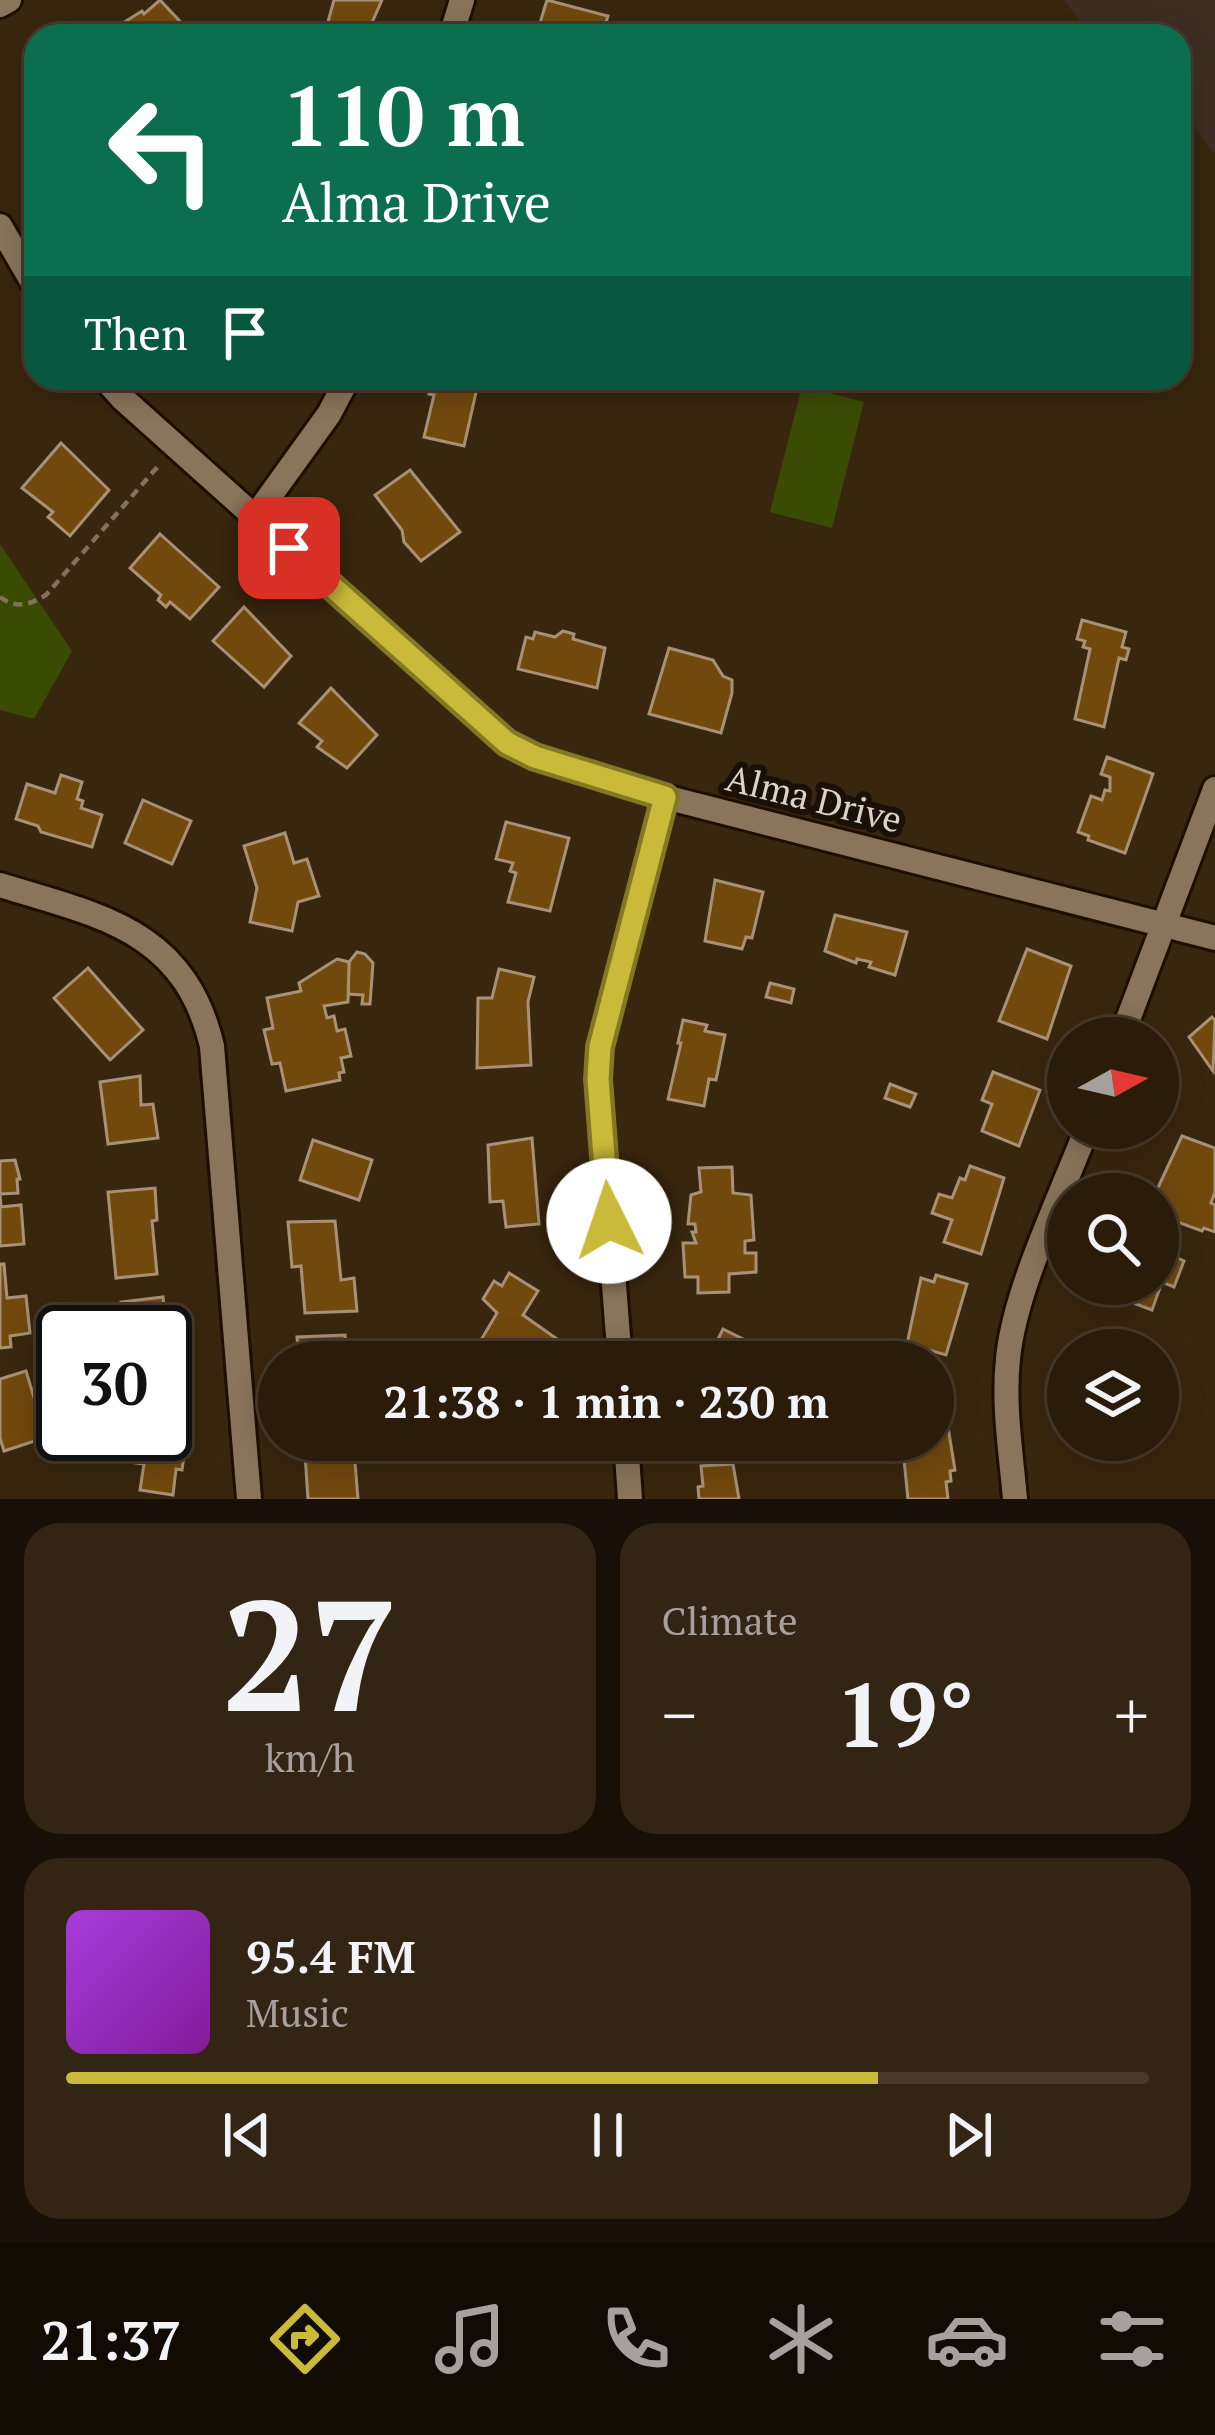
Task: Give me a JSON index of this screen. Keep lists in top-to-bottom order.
{
  "streets": {
    "street": ["Alma Drive"]
  },
  "north": "right",
  "page": {
    "turn": ["110 m", "Alma Drive"],
    "then": "Then",
    "limit": "30",
    "trip": "21:38 · 1 min · 230 m",
    "tile": [
      ["27", "km/h"],
      "Climate"
    ],
    "heat": ["−", "19°", "+"],
    "song": ["95.4 FM", "Music"],
    "tabs": "21:37"
  }
}
